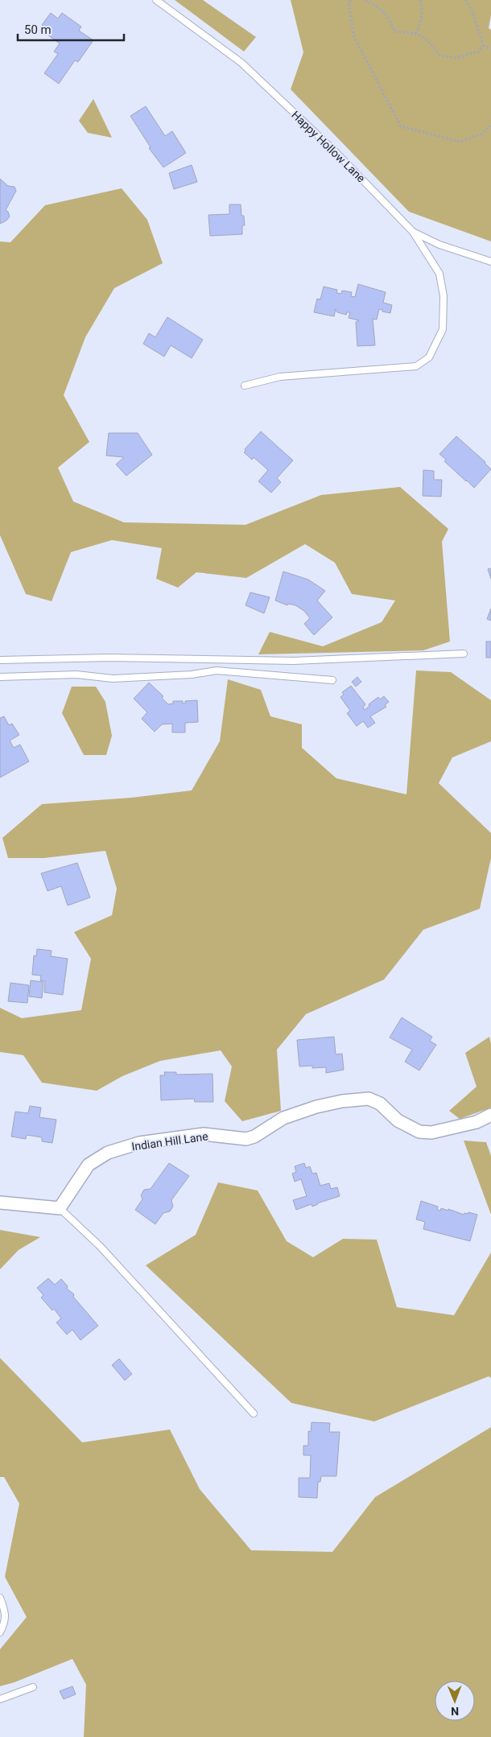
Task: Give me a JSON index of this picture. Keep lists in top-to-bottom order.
{
  "streets": {
    "street": ["Indian Hill Lane"],
    "lane": ["Happy Hollow Lane"]
  },
  "scale_bar": "50 m",
  "north": "bottom"
}
